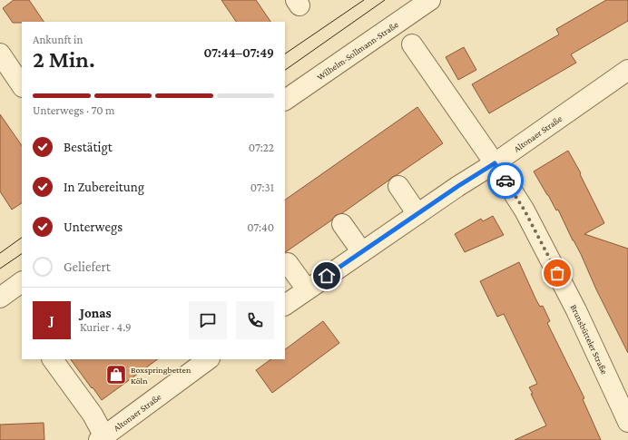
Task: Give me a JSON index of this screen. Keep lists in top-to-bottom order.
{
  "streets": {
    "street": ["Wilhelm-Sollmann-Straße", "Altonaer Straße", "Brunsbütteler Straße"]
  },
  "crossings": [
    ["Altonaer Straße", "Brunsbütteler Straße"]
  ],
  "places": {
    "shop": ["Boxspringbetten Köln"]
  },
  "page": {
    "heading": ["2 Min.", "Ankunft in", "07:44–07:49"],
    "panel": ["Jonas", "Kurier · 4.9"],
    "bar": "Unterwegs · 70 m",
    "list": [
      ["Bestätigt", "07:22"],
      ["In Zubereitung", "07:31"],
      ["Unterwegs", "07:40"],
      "Geliefert"
    ],
    "round": "J"
  }
}
